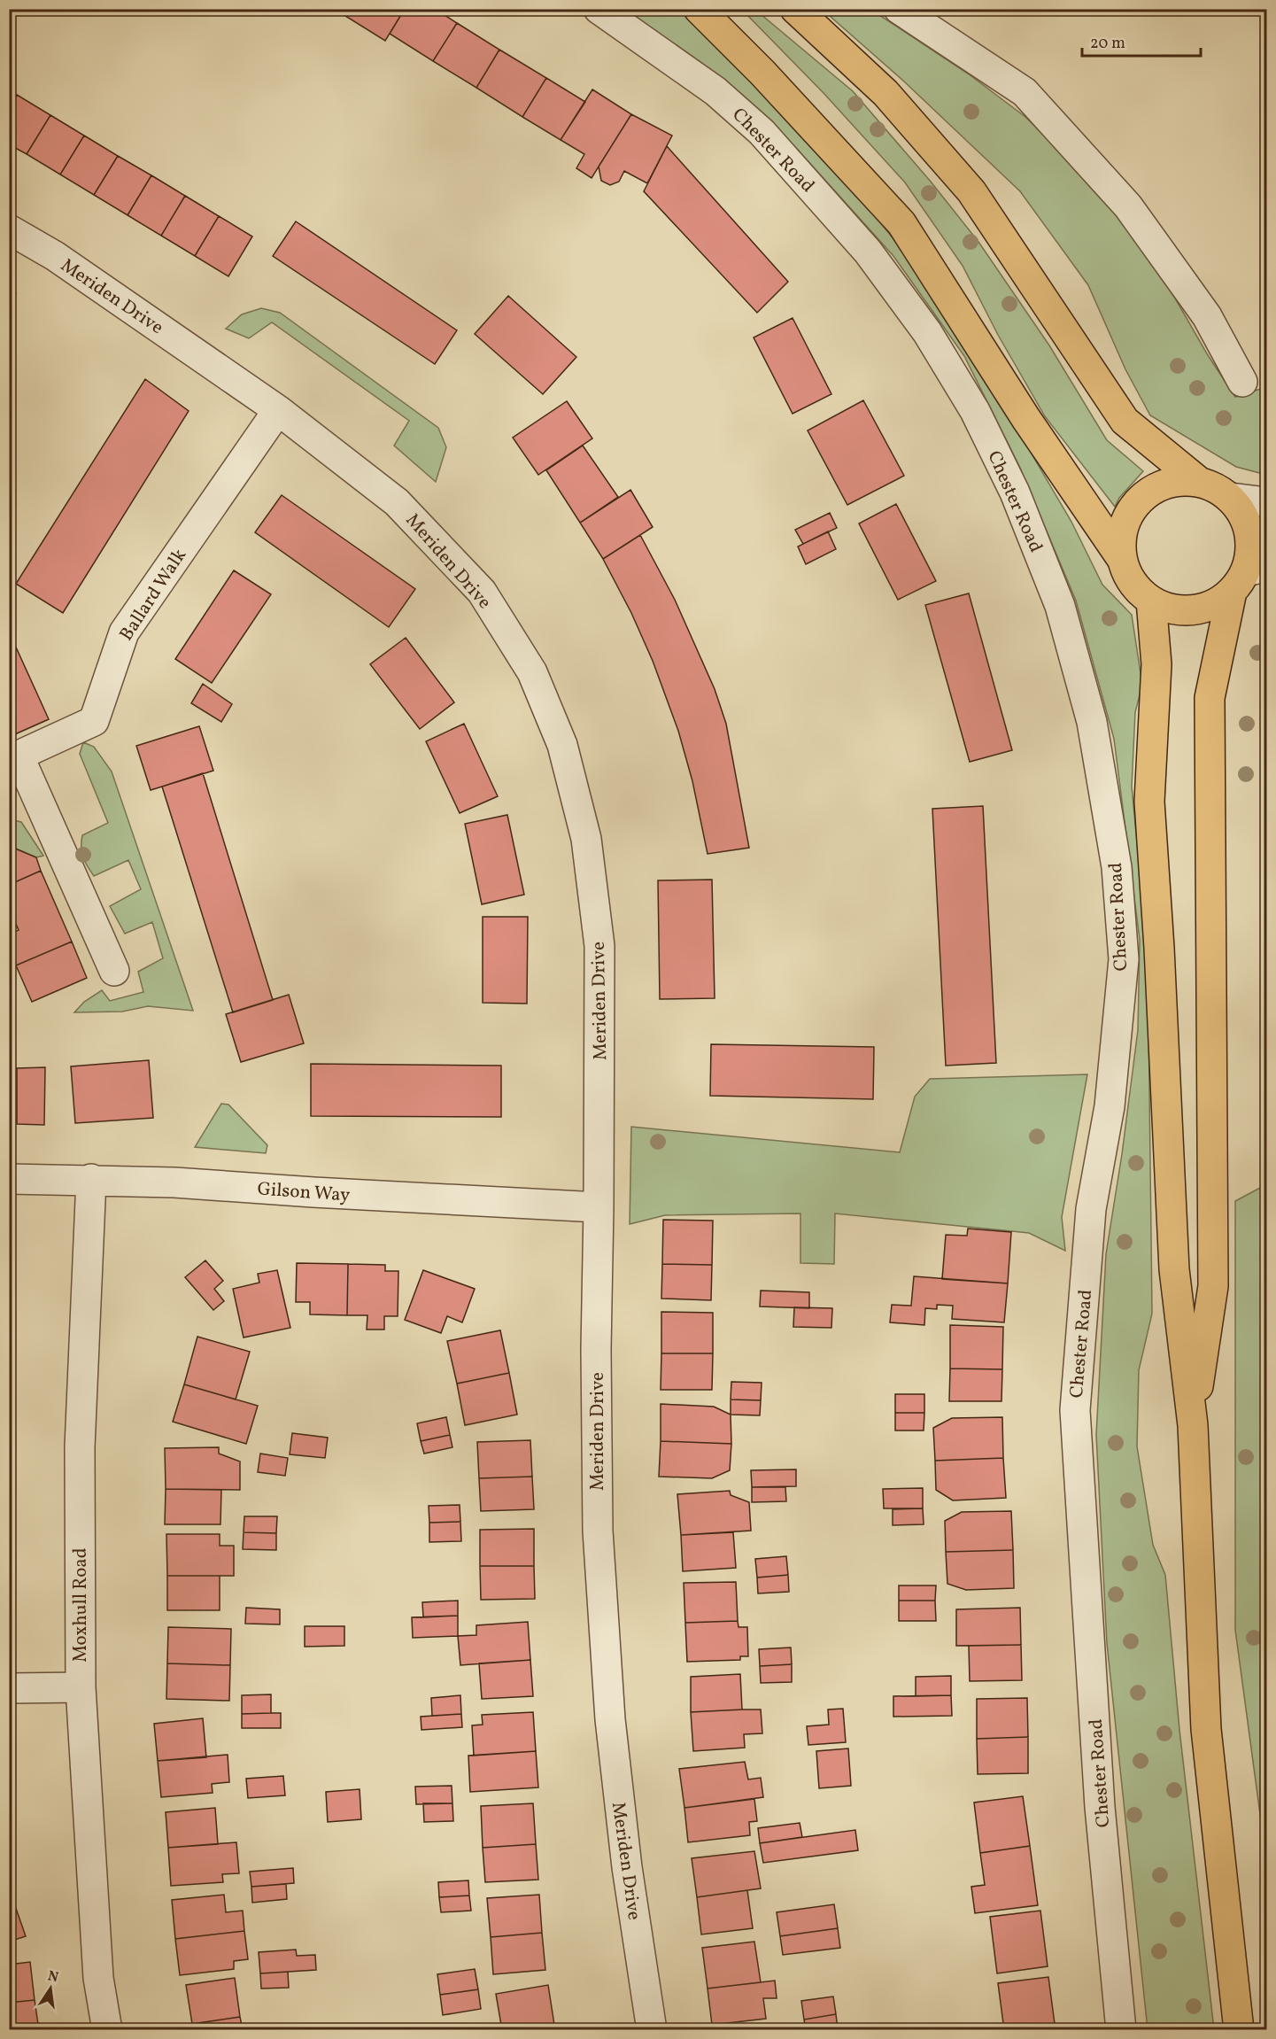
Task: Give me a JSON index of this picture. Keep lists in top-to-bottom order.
{
  "streets": {
    "main road": ["Chester Road"],
    "street": [
      "Meriden Drive",
      "Ballard Walk",
      "Gilson Way",
      "Moxhull Road"
    ]
  },
  "crossings": [
    ["Meriden Drive", "Ballard Walk"],
    ["Meriden Drive", "Gilson Way"],
    ["Gilson Way", "Moxhull Road"]
  ],
  "scale_bar": "20 m",
  "north": "top"
}
